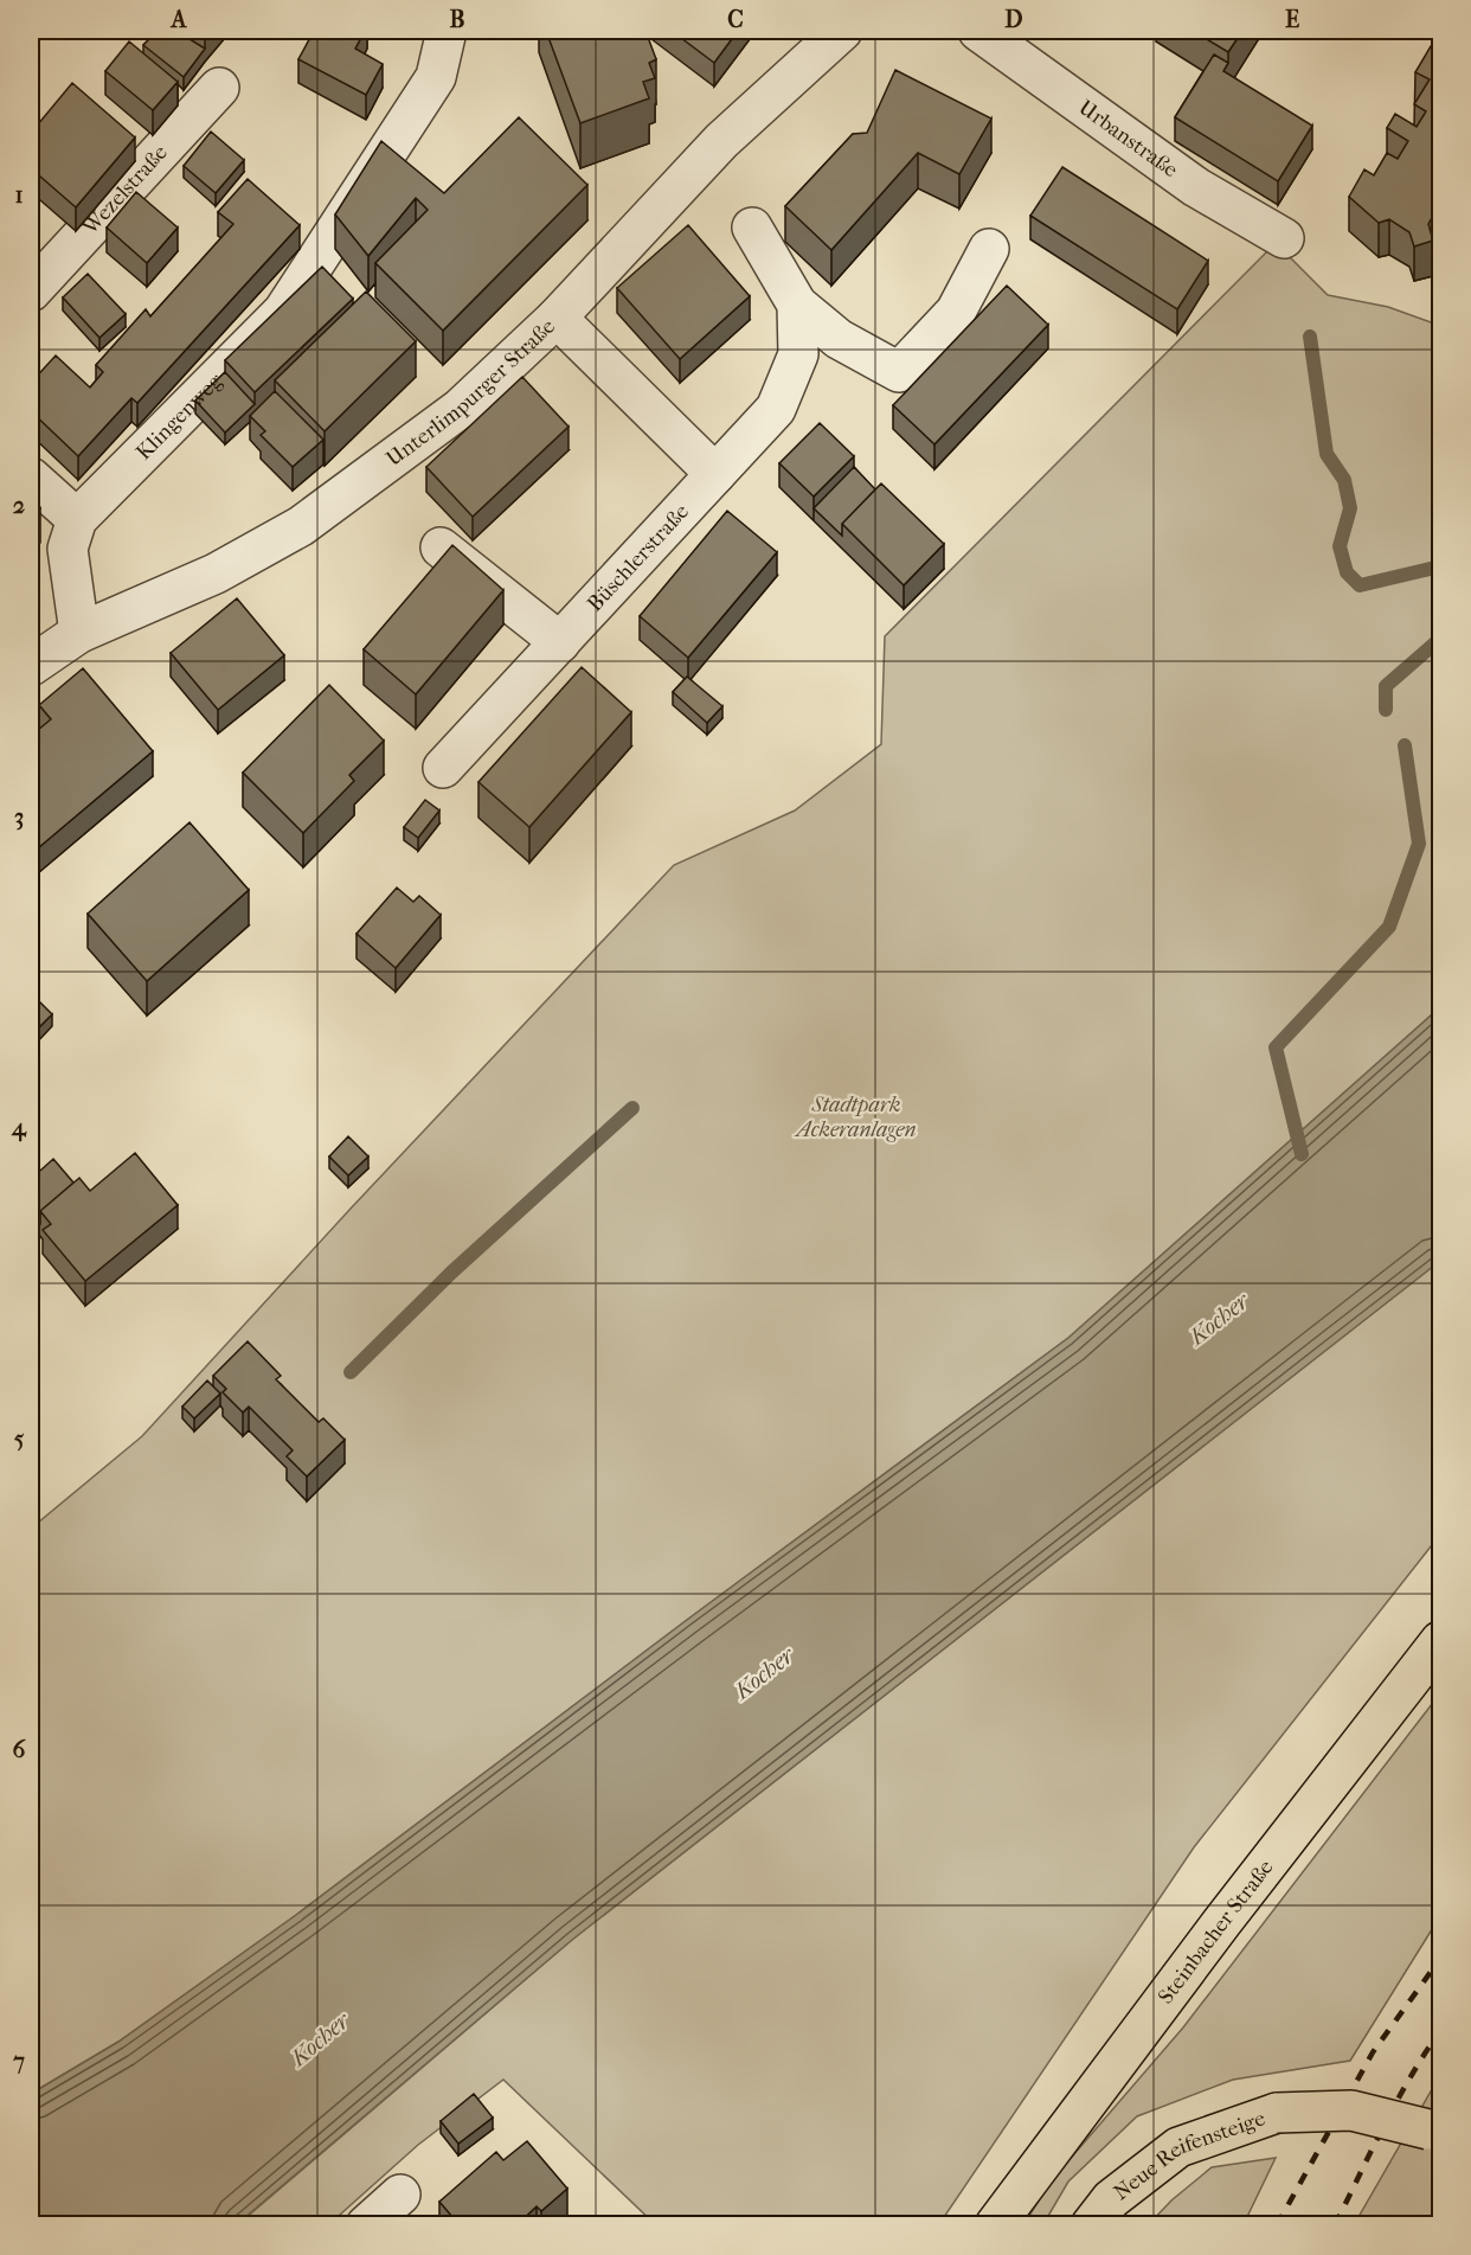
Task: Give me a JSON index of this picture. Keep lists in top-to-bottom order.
{
  "streets": {
    "main road": ["Steinbacher Straße", "Neue Reifensteige"],
    "street": [
      "Urbanstraße",
      "Wezelstraße",
      "Unterlimpurger Straße",
      "Klingenweg",
      "Büschlerstraße"
    ]
  },
  "water": ["Kocher"],
  "parks": ["Stadtpark Ackeranlagen"],
  "grid": {
    "columns": [
      "A",
      "B",
      "C",
      "D",
      "E"
    ],
    "rows": [
      "1",
      "2",
      "3",
      "4",
      "5",
      "6",
      "7"
    ]
  }
}
